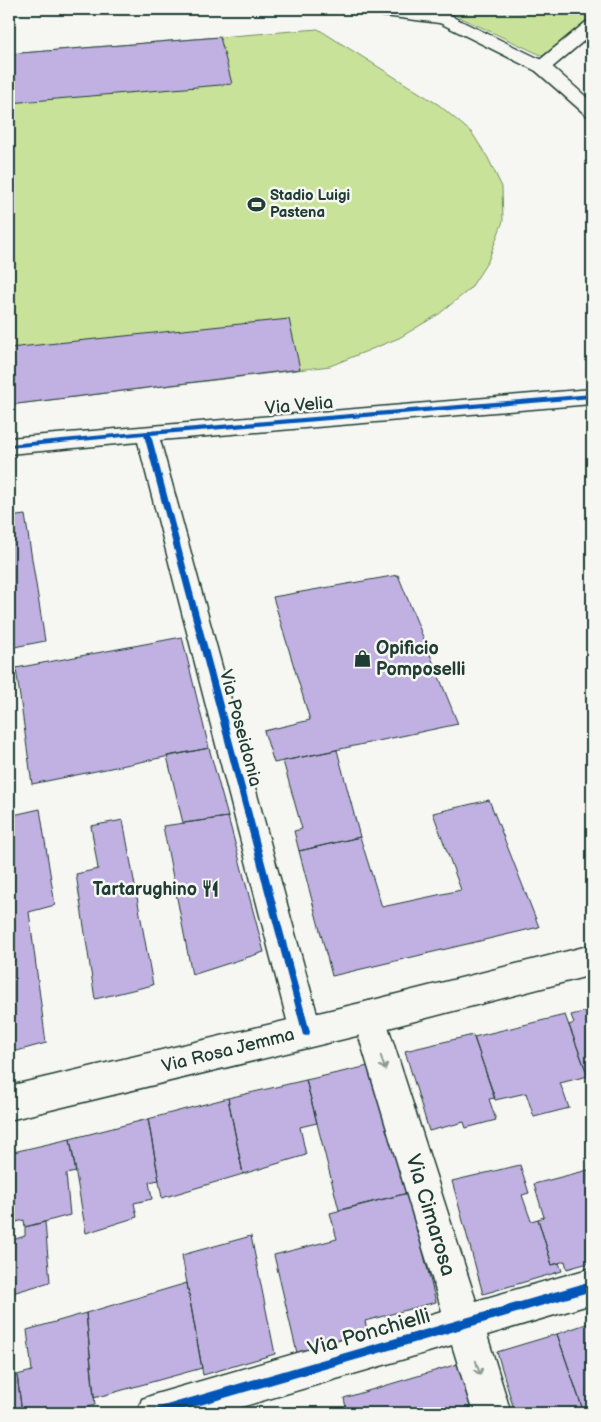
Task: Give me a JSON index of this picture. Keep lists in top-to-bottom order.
{
  "streets": {
    "street": [
      "Via Velia",
      "Via Poseidonia",
      "Via Rosa Jemma",
      "Via Cimarosa",
      "Via Ponchielli"
    ]
  },
  "crossings": [
    ["Via Velia", "Via Poseidonia"],
    ["Via Poseidonia", "Via Rosa Jemma"],
    ["Via Rosa Jemma", "Via Cimarosa"],
    ["Via Cimarosa", "Via Ponchielli"]
  ],
  "one_way": ["Via Cimarosa"],
  "places": {
    "sports": ["Stadio Luigi Pastena"],
    "shop": ["Opificio Pomposelli"],
    "restaurant": ["Tartarughino"]
  }
}
